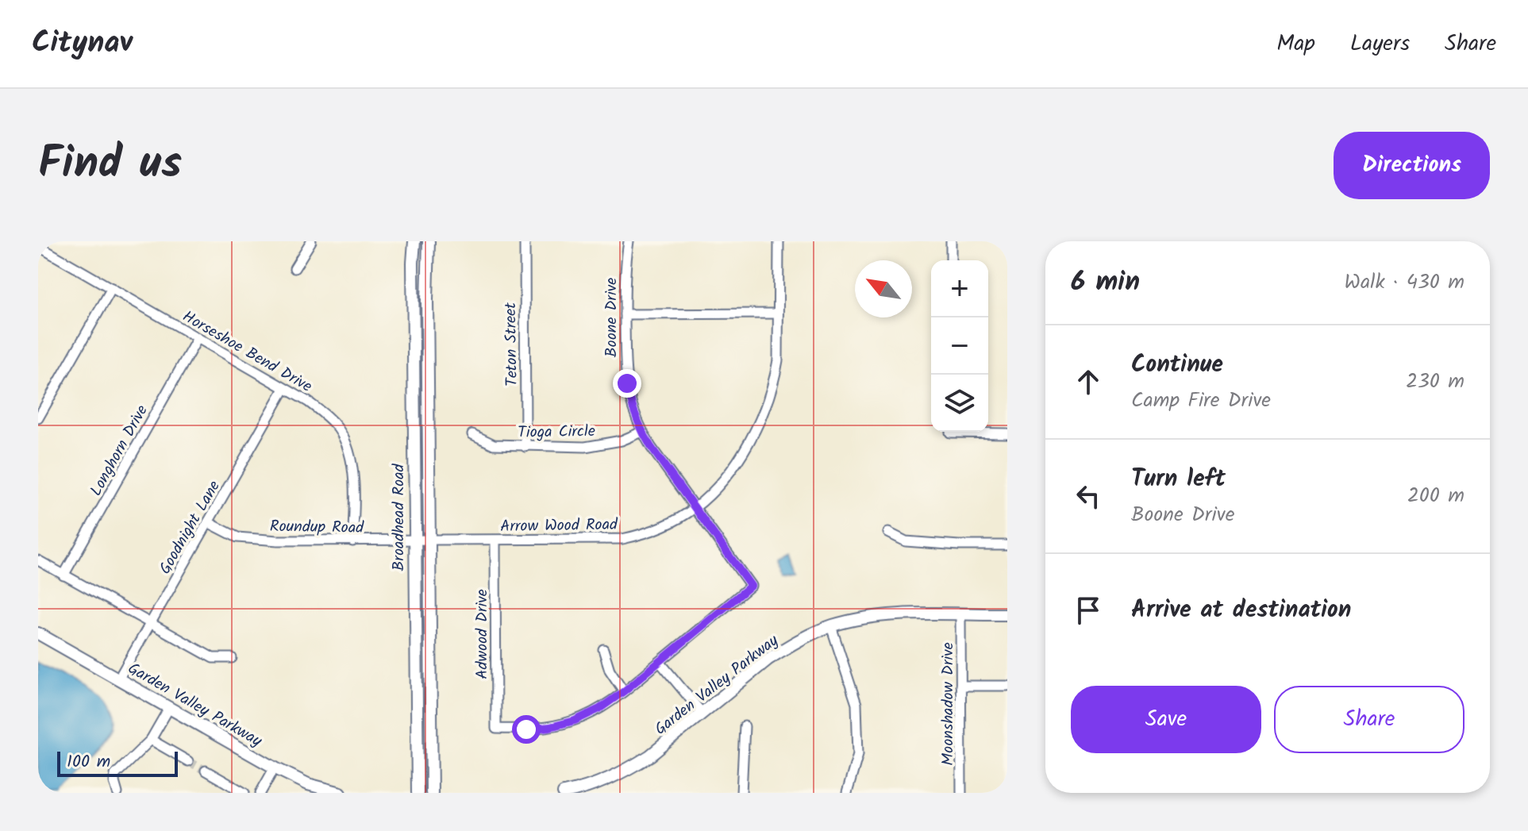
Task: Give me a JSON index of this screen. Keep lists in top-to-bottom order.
{
  "streets": {
    "street": [
      "Boone Drive",
      "Teton Street",
      "Horseshoe Bend Drive",
      "Tioga Circle",
      "Longhorn Drive",
      "Broadhead Road",
      "Arrow Wood Road",
      "Roundup Road",
      "Goodnight Lane",
      "Adwood Drive",
      "Garden Valley Parkway",
      "Moonshadow Drive"
    ]
  },
  "crossings": [
    ["Boone Drive", "Tioga Circle"],
    ["Boone Drive", "Arrow Wood Road"],
    ["Teton Street", "Tioga Circle"],
    ["Horseshoe Bend Drive", "Longhorn Drive"],
    ["Horseshoe Bend Drive", "Roundup Road"],
    ["Horseshoe Bend Drive", "Goodnight Lane"],
    ["Broadhead Road", "Arrow Wood Road"],
    ["Broadhead Road", "Roundup Road"],
    ["Arrow Wood Road", "Roundup Road"],
    ["Arrow Wood Road", "Adwood Drive"],
    ["Roundup Road", "Goodnight Lane"],
    ["Goodnight Lane", "Garden Valley Parkway"],
    ["Garden Valley Parkway", "Moonshadow Drive"]
  ],
  "scale_bar": "100 m",
  "north": "top left",
  "page": {
    "header": "Citynav",
    "nav": ["Map", "Layers", "Share"],
    "title": "Find us",
    "buttons": [
      "Directions",
      ["Save", "Share"]
    ],
    "heading": ["6 min", "Walk · 430 m"],
    "map_buttons": ["+", "−"],
    "list": [
      ["Continue", "Camp Fire Drive", "230 m"],
      ["Turn left", "Boone Drive", "200 m"],
      "Arrive at destination"
    ],
    "scale": "100 m"
  }
}
